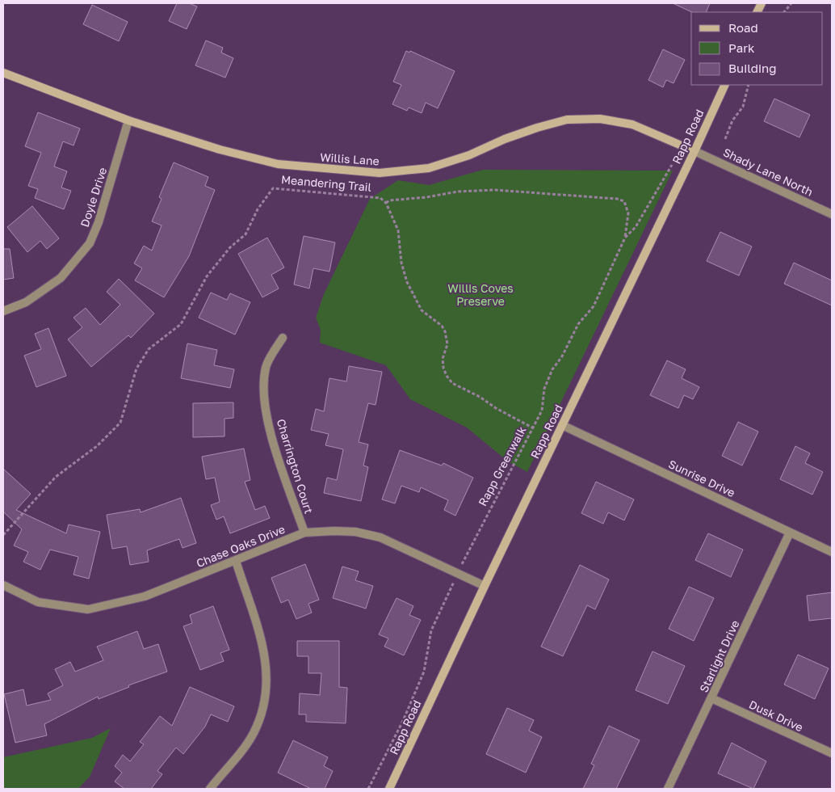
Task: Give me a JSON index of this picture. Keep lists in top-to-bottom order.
{
  "streets": {
    "street": [
      "Rapp Road",
      "Willis Lane",
      "Shady Lane North",
      "Doyle Drive",
      "Charrington Court",
      "Sunrise Drive",
      "Chase Oaks Drive",
      "Starlight Drive",
      "Dusk Drive"
    ],
    "path": ["Meandering Trail", "Rapp Greenwalk"]
  },
  "crossings": [
    ["Rapp Road", "Willis Lane"],
    ["Rapp Road", "Shady Lane North"],
    ["Rapp Road", "Sunrise Drive"],
    ["Rapp Road", "Chase Oaks Drive"],
    ["Willis Lane", "Shady Lane North"],
    ["Willis Lane", "Doyle Drive"],
    ["Charrington Court", "Chase Oaks Drive"],
    ["Rapp Greenwalk", "Chase Oaks Drive"],
    ["Sunrise Drive", "Starlight Drive"],
    ["Starlight Drive", "Dusk Drive"]
  ],
  "parks": ["Willis Coves Preserve"],
  "legend": ["Road", "Park", "Building"]
}
